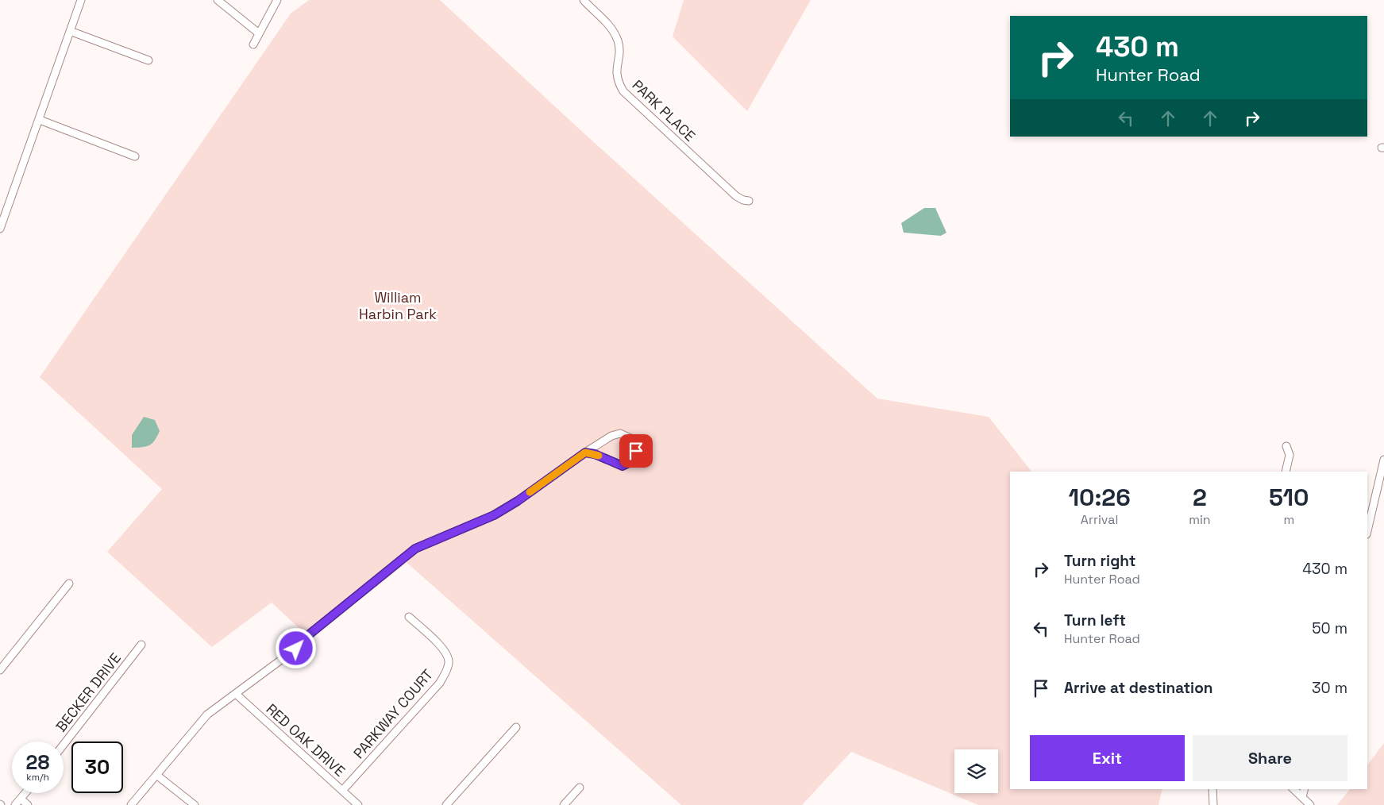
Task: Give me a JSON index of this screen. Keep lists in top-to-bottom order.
{
  "streets": {
    "street": [
      "PARK PLACE",
      "BECKER DRIVE",
      "PARKWAY COURT",
      "RED OAK DRIVE"
    ]
  },
  "crossings": [
    ["PARKWAY COURT", "RED OAK DRIVE"]
  ],
  "parks": ["William Harbin Park"],
  "page": {
    "turn": ["430 m", "Hunter Road"],
    "eta": [
      "10:26",
      "Arrival",
      "2",
      "min",
      "510",
      "m"
    ],
    "list": [
      {
        "name": "Turn right",
        "note": "Hunter Road",
        "value": "430 m"
      },
      {
        "name": "Turn left",
        "note": "Hunter Road",
        "value": "50 m"
      },
      {
        "name": "Arrive at destination",
        "value": "30 m"
      }
    ],
    "buttons": ["Exit", "Share"],
    "speed": "28 km/h",
    "limit": "30"
  }
}
